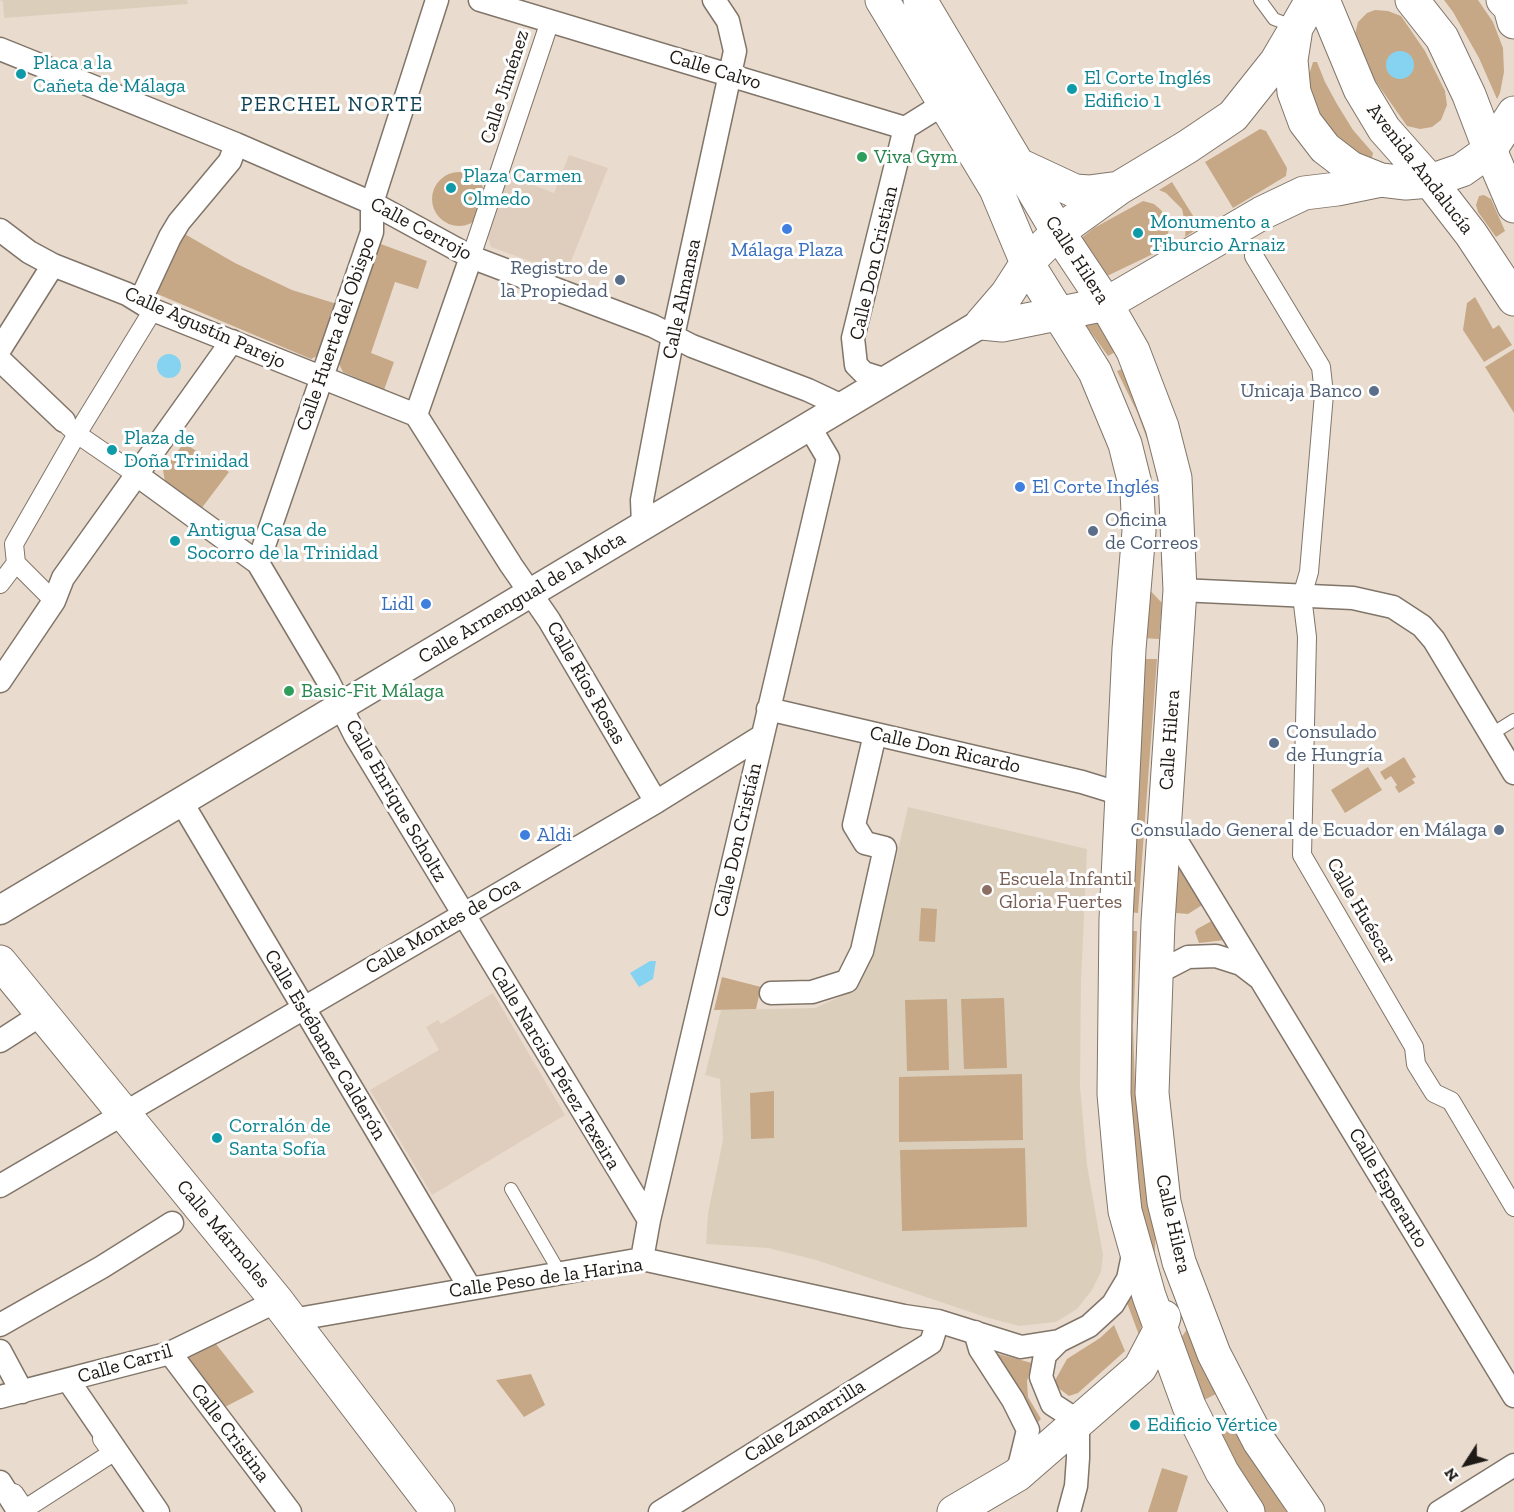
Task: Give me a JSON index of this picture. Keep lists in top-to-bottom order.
{
  "streets": {
    "main road": [
      "Avenida Andalucía",
      "Calle Hilera",
      "Calle Armengual de la Mota",
      "Calle Mármoles"
    ],
    "street": [
      "Calle Calvo",
      "Calle Jiménez",
      "Calle Cerrojo",
      "Calle Don Cristian",
      "Calle Almansa",
      "Calle Agustín Parejo",
      "Calle Huerta del Obispo",
      "Calle Ríos Rosas",
      "Calle Don Ricardo",
      "Calle Enrique Scholtz",
      "Calle Don Cristián",
      "Calle Huéscar",
      "Calle Montes de Oca",
      "Calle Estébanez Calderón",
      "Calle Narciso Pérez Texeira",
      "Calle Esperanto",
      "Calle Peso de la Harina",
      "Calle Carril",
      "Calle Zamarrilla",
      "Calle Cristina"
    ]
  },
  "crossings": [
    ["Calle Calvo", "Calle Jiménez"],
    ["Calle Calvo", "Calle Don Cristian"],
    ["Calle Calvo", "Calle Almansa"],
    ["Calle Jiménez", "Calle Cerrojo"],
    ["Calle Cerrojo", "Calle Almansa"],
    ["Calle Cerrojo", "Calle Huerta del Obispo"],
    ["Calle Cerrojo", "Calle Armengual de la Mota"],
    ["Calle Hilera", "Calle Armengual de la Mota"],
    ["Calle Hilera", "Calle Don Ricardo"],
    ["Calle Hilera", "Calle Esperanto"],
    ["Calle Hilera", "Calle Peso de la Harina"],
    ["Calle Don Cristian", "Calle Armengual de la Mota"],
    ["Calle Almansa", "Calle Armengual de la Mota"],
    ["Calle Agustín Parejo", "Calle Huerta del Obispo"],
    ["Calle Agustín Parejo", "Calle Ríos Rosas"],
    ["Calle Huerta del Obispo", "Calle Enrique Scholtz"],
    ["Calle Armengual de la Mota", "Calle Ríos Rosas"],
    ["Calle Armengual de la Mota", "Calle Enrique Scholtz"],
    ["Calle Armengual de la Mota", "Calle Don Cristián"],
    ["Calle Armengual de la Mota", "Calle Estébanez Calderón"],
    ["Calle Ríos Rosas", "Calle Montes de Oca"],
    ["Calle Don Ricardo", "Calle Don Cristián"],
    ["Calle Enrique Scholtz", "Calle Montes de Oca"],
    ["Calle Enrique Scholtz", "Calle Narciso Pérez Texeira"],
    ["Calle Don Cristián", "Calle Montes de Oca"],
    ["Calle Don Cristián", "Calle Narciso Pérez Texeira"],
    ["Calle Don Cristián", "Calle Peso de la Harina"],
    ["Calle Montes de Oca", "Calle Estébanez Calderón"],
    ["Calle Montes de Oca", "Calle Narciso Pérez Texeira"],
    ["Calle Montes de Oca", "Calle Mármoles"],
    ["Calle Estébanez Calderón", "Calle Peso de la Harina"],
    ["Calle Mármoles", "Calle Peso de la Harina"],
    ["Calle Mármoles", "Calle Carril"],
    ["Calle Peso de la Harina", "Calle Carril"],
    ["Calle Peso de la Harina", "Calle Zamarrilla"],
    ["Calle Carril", "Calle Cristina"]
  ],
  "districts": ["PERCHEL NORTE"],
  "places": [
    "Placa a la Cañeta de Málaga",
    "El Corte Inglés Edificio 1",
    "Viva Gym",
    "Plaza Carmen Olmedo",
    "Málaga Plaza",
    "Monumento a Tiburcio Arnaiz",
    "Registro de la Propiedad",
    "Unicaja Banco",
    "Plaza de Doña Trinidad",
    "El Corte Inglés",
    "Oficina de Correos",
    "Antigua Casa de Socorro de la Trinidad",
    "Lidl",
    "Basic-Fit Málaga",
    "Consulado de Hungría",
    "Consulado General de Ecuador en Málaga",
    "Aldi",
    "Escuela Infantil Gloria Fuertes",
    "Corralón de Santa Sofía",
    "Edificio Vértice"
  ],
  "north": "bottom left"
}
